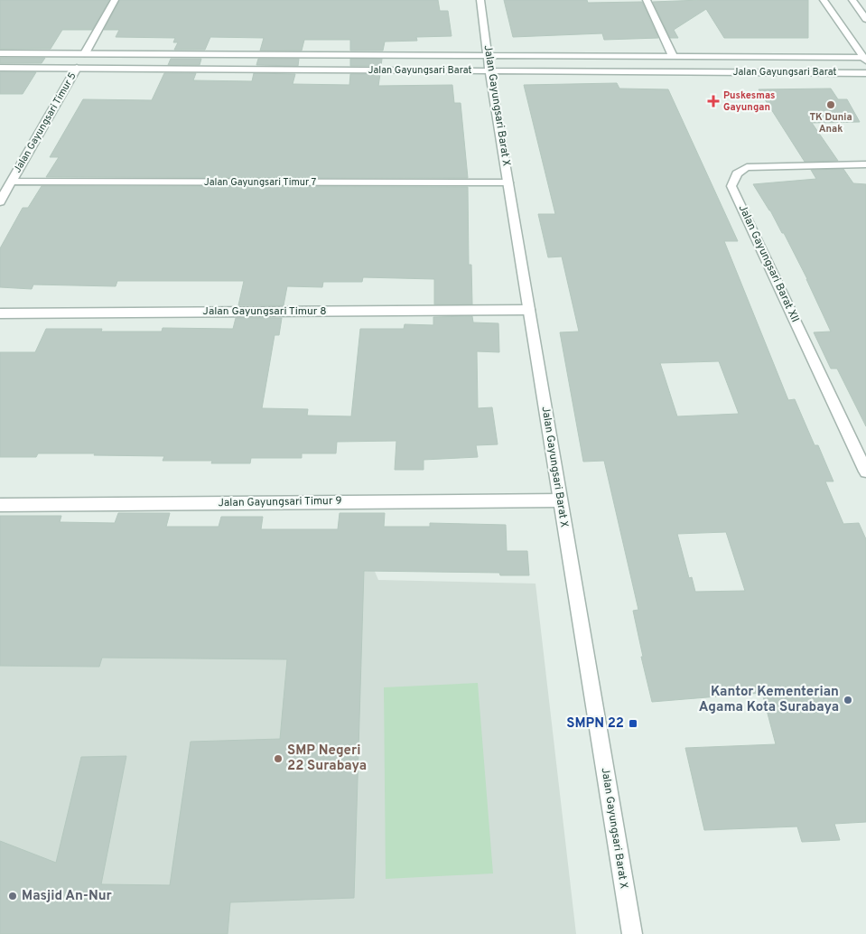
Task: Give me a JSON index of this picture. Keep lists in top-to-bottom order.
{
  "streets": {
    "street": [
      "Jalan Gayungsari Barat",
      "Jalan Gayungsari Barat X",
      "Jalan Gayungsari Timur 5",
      "Jalan Gayungsari Timur 7",
      "Jalan Gayungsari Barat XII",
      "Jalan Gayungsari Timur 8",
      "Jalan Gayungsari Timur 9"
    ]
  },
  "crossings": [
    ["Jalan Gayungsari Barat", "Jalan Gayungsari Barat X"],
    ["Jalan Gayungsari Barat", "Jalan Gayungsari Timur 5"],
    ["Jalan Gayungsari Barat X", "Jalan Gayungsari Timur 7"],
    ["Jalan Gayungsari Barat X", "Jalan Gayungsari Timur 8"],
    ["Jalan Gayungsari Barat X", "Jalan Gayungsari Timur 9"],
    ["Jalan Gayungsari Timur 5", "Jalan Gayungsari Timur 7"]
  ],
  "places": {
    "health": ["Puskesmas Gayungan"],
    "other": [
      "TK Dunia Anak",
      "Kantor Kementerian Agama Kota Surabaya",
      "SMP Negeri 22 Surabaya",
      "Masjid An-Nur"
    ],
    "transit": ["SMPN 22"]
  }
}
